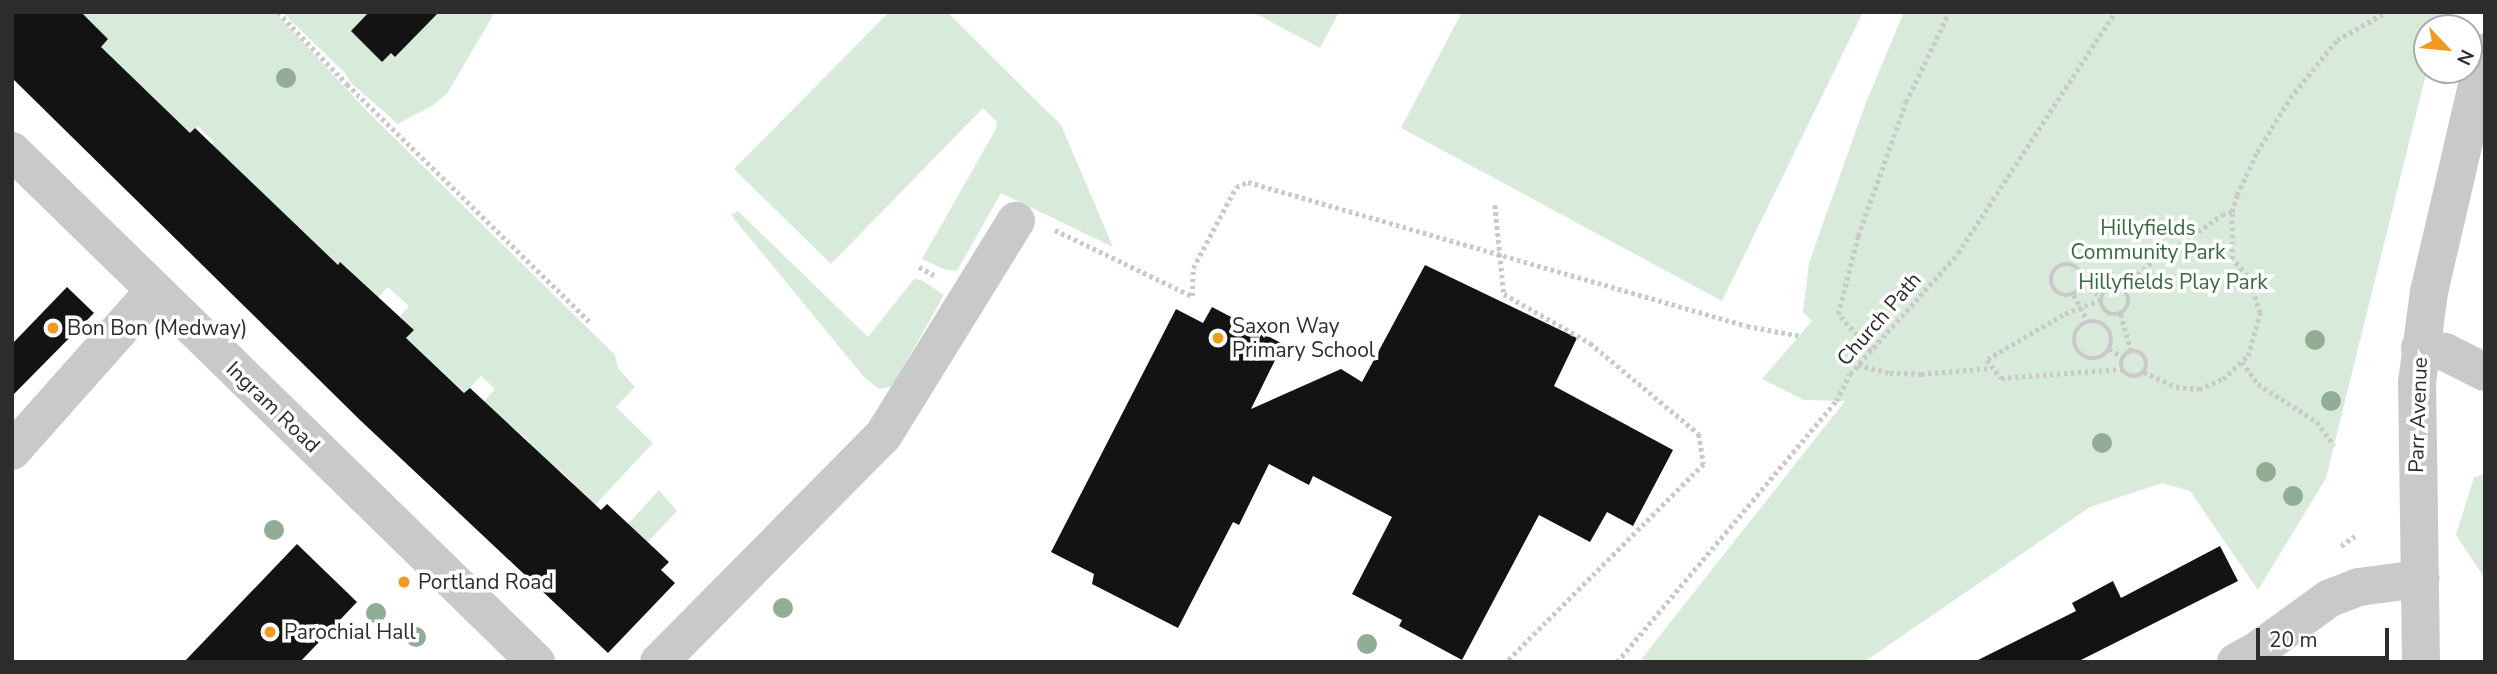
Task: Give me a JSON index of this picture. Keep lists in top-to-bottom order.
{
  "streets": {
    "street": ["Ingram Road", "Parr Avenue"],
    "path": ["Church Path"]
  },
  "parks": ["Hillyfields Community Park", "Hillyfields Play Park"],
  "places": [
    "Bon Bon (Medway)",
    "Saxon Way Primary School",
    "Portland Road",
    "Parochial Hall"
  ],
  "scale_bar": "20 m",
  "north": "bottom right"
}
